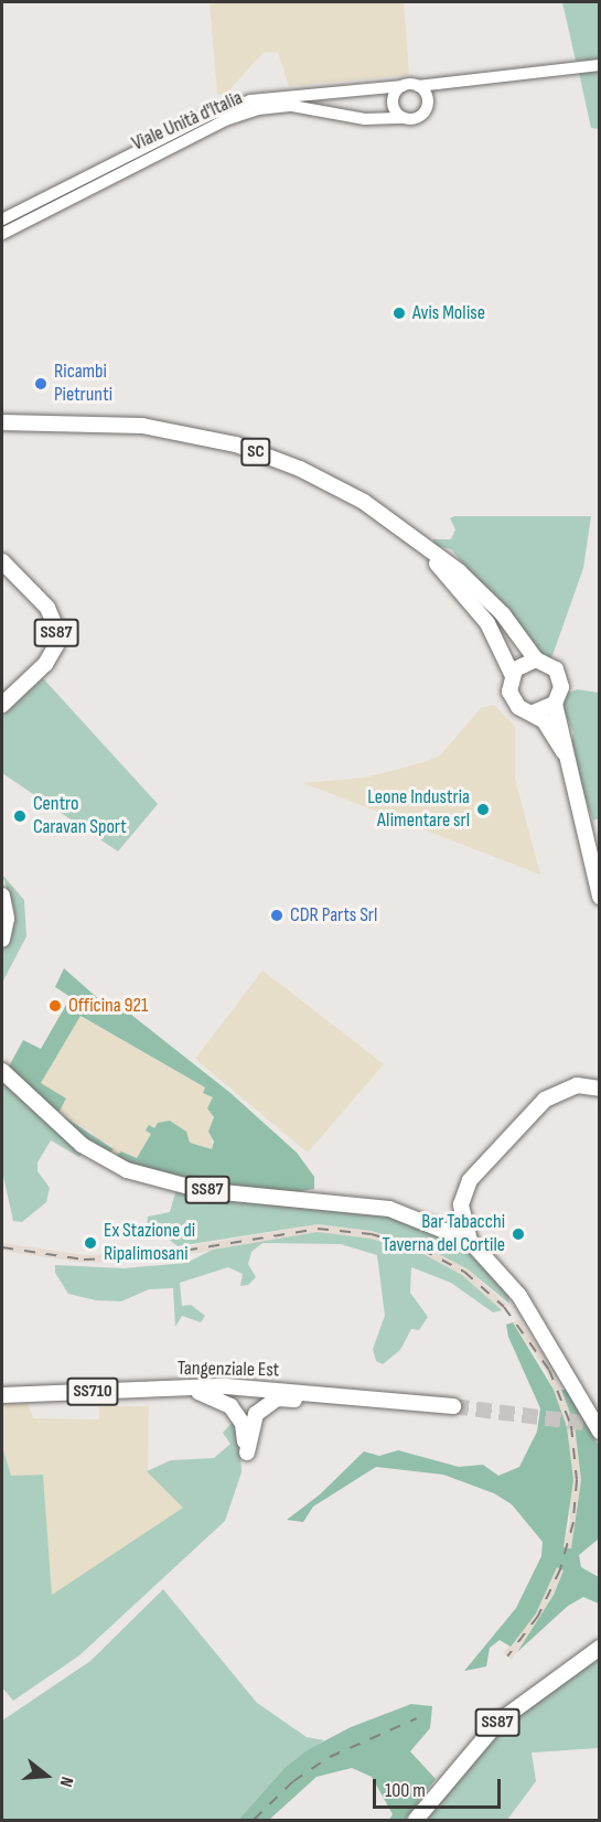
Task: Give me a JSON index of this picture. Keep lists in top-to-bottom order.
{
  "streets": {
    "main road": [
      "SC",
      "SS87",
      "Tangenziale Est",
      "SS710"
    ],
    "street": ["Viale Unità d'Italia"]
  },
  "places": [
    "Avis Molise",
    "Ricambi Pietrunti",
    "Leone Industria Alimentare srl",
    "Centro Caravan Sport",
    "CDR Parts Srl",
    "Officina 921",
    "Bar Tabacchi Taverna del Cortile",
    "Ex Stazione di Ripalimosani"
  ],
  "scale_bar": "100 m",
  "north": "right"
}
